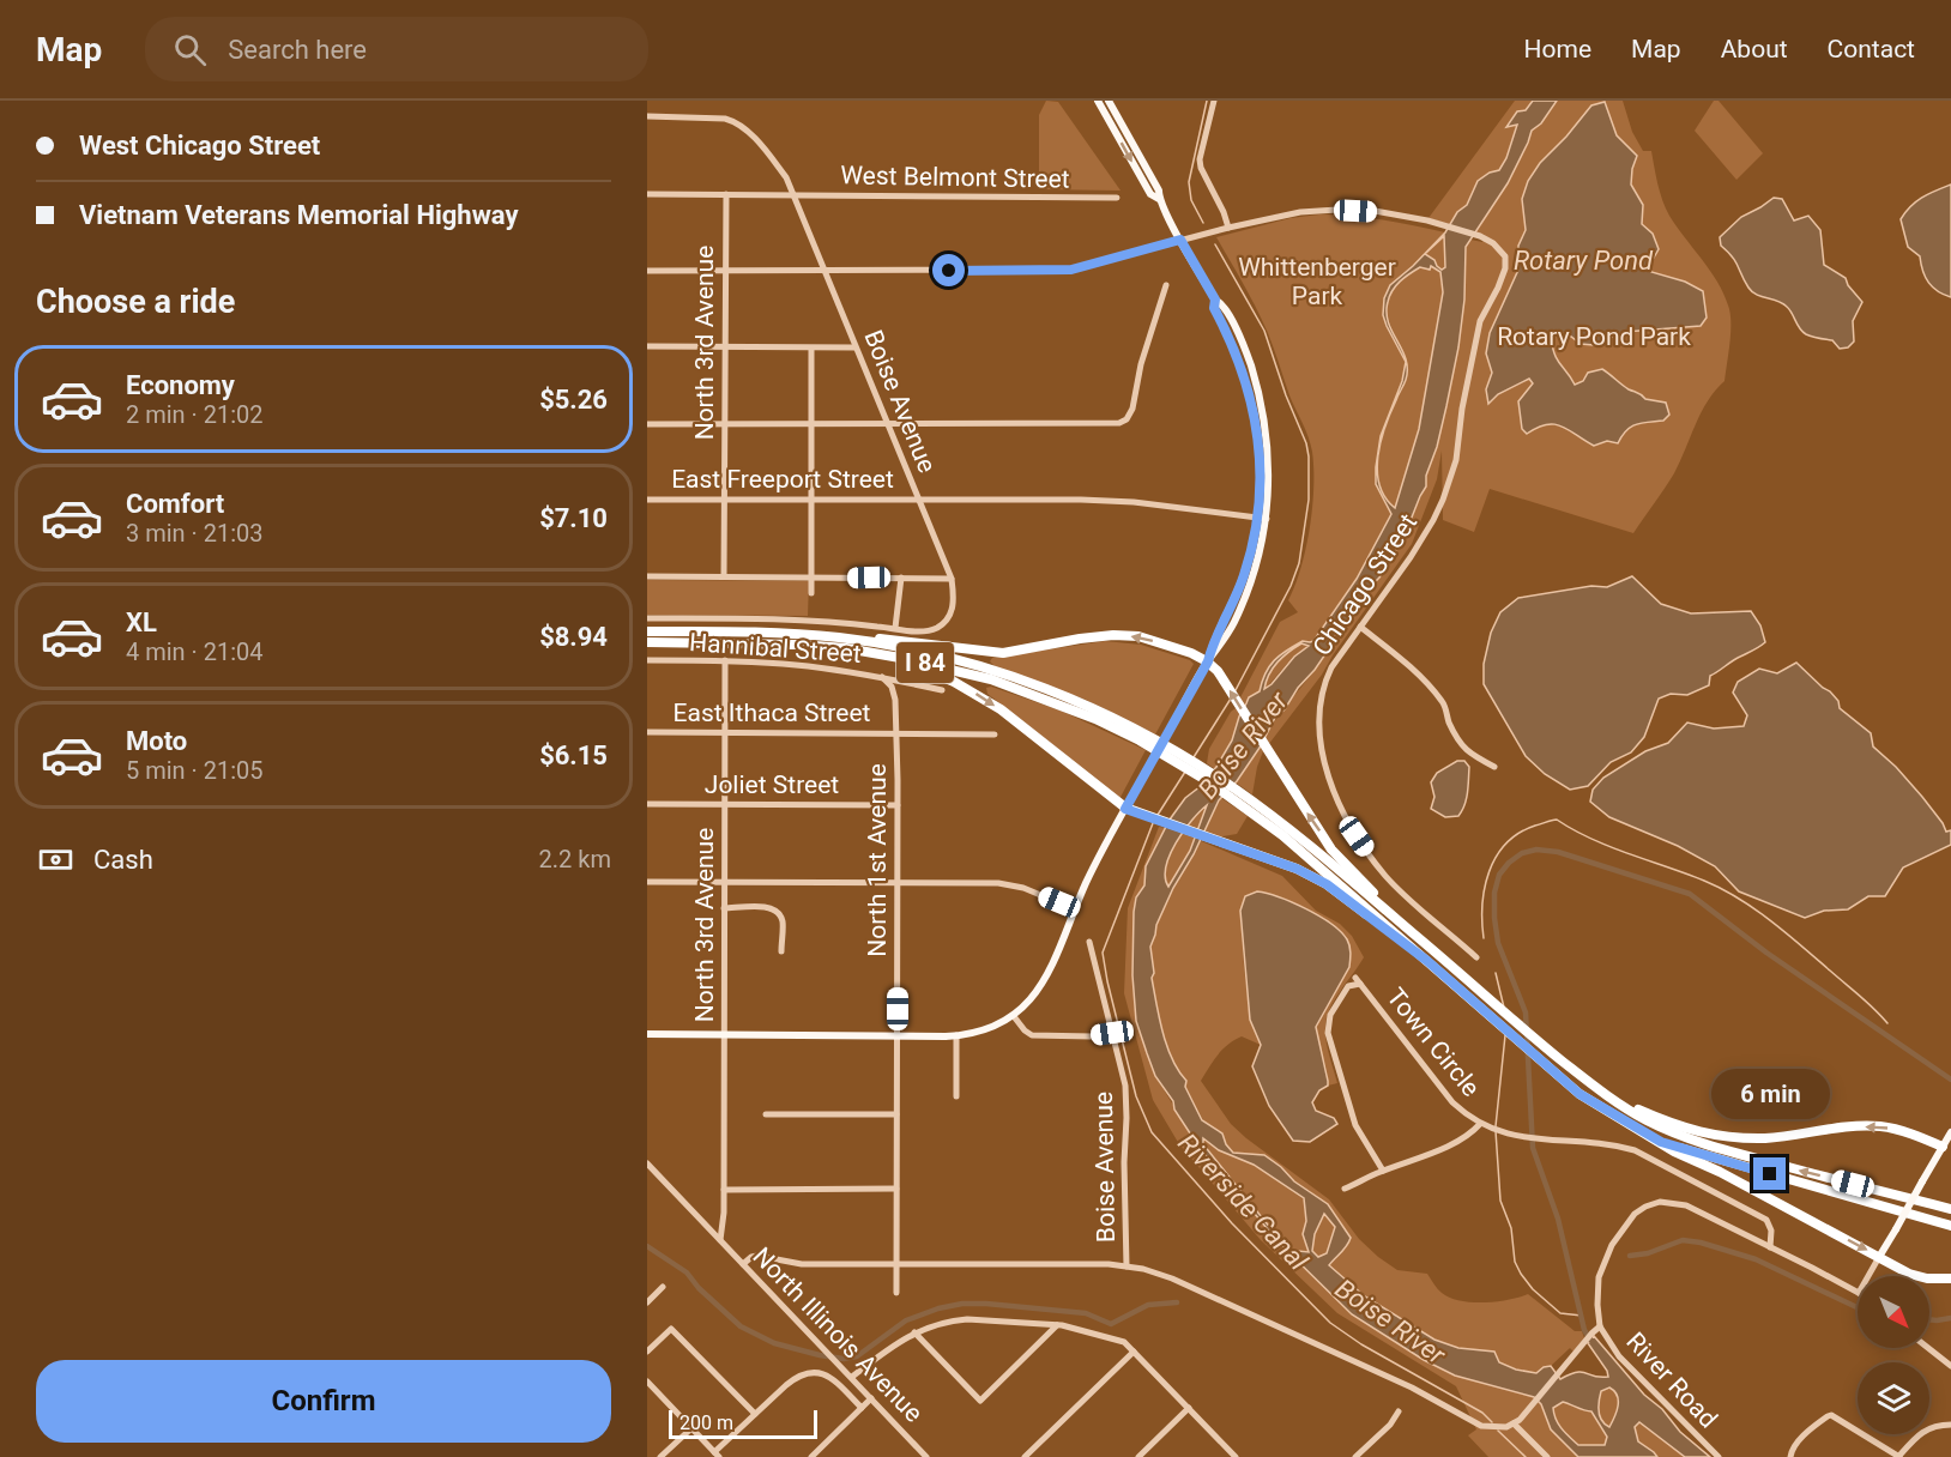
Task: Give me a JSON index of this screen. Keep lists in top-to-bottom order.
{
  "streets": {
    "highway": ["I 84"],
    "street": [
      "West Belmont Street",
      "North 3rd Avenue",
      "Boise Avenue",
      "East Freeport Street",
      "Chicago Street",
      "Hannibal Street",
      "East Ithaca Street",
      "Joliet Street",
      "North 1st Avenue",
      "Town Circle",
      "North Illinois Avenue",
      "River Road"
    ]
  },
  "crossings": [
    ["West Belmont Street", "North 3rd Avenue"],
    ["West Belmont Street", "Boise Avenue"],
    ["North 3rd Avenue", "East Freeport Street"],
    ["North 3rd Avenue", "Chicago Street"],
    ["North 3rd Avenue", "Hannibal Street"],
    ["North 3rd Avenue", "East Ithaca Street"],
    ["North 3rd Avenue", "Joliet Street"],
    ["North 3rd Avenue", "North Illinois Avenue"],
    ["Boise Avenue", "East Freeport Street"],
    ["Boise Avenue", "Chicago Street"],
    ["Hannibal Street", "North 1st Avenue"],
    ["East Ithaca Street", "North 1st Avenue"],
    ["Joliet Street", "North 1st Avenue"]
  ],
  "water": ["Rotary Pond", "Boise River", "Riverside Canal"],
  "parks": ["Whittenberger Park", "Rotary Pond Park"],
  "scale_bar": "200 m",
  "north": "bottom right",
  "page": {
    "header": "Map",
    "search": "Search here",
    "nav": [
      "Home",
      "Map",
      "About",
      "Contact"
    ],
    "banner": ["West Chicago Street", "Vietnam Veterans Memorial Highway"],
    "heading": "Choose a ride",
    "list": [
      {
        "name": "Economy",
        "note": "2 min · 21:02",
        "value": "$5.26"
      },
      {
        "name": "Comfort",
        "note": "3 min · 21:03",
        "value": "$7.10"
      },
      {
        "name": "XL",
        "note": "4 min · 21:04",
        "value": "$8.94"
      },
      {
        "name": "Moto",
        "note": "5 min · 21:05",
        "value": "$6.15"
      }
    ],
    "pay": ["Cash", "2.2 km"],
    "bubble": "6 min",
    "buttons": "Confirm",
    "scale": "200 m"
  }
}
